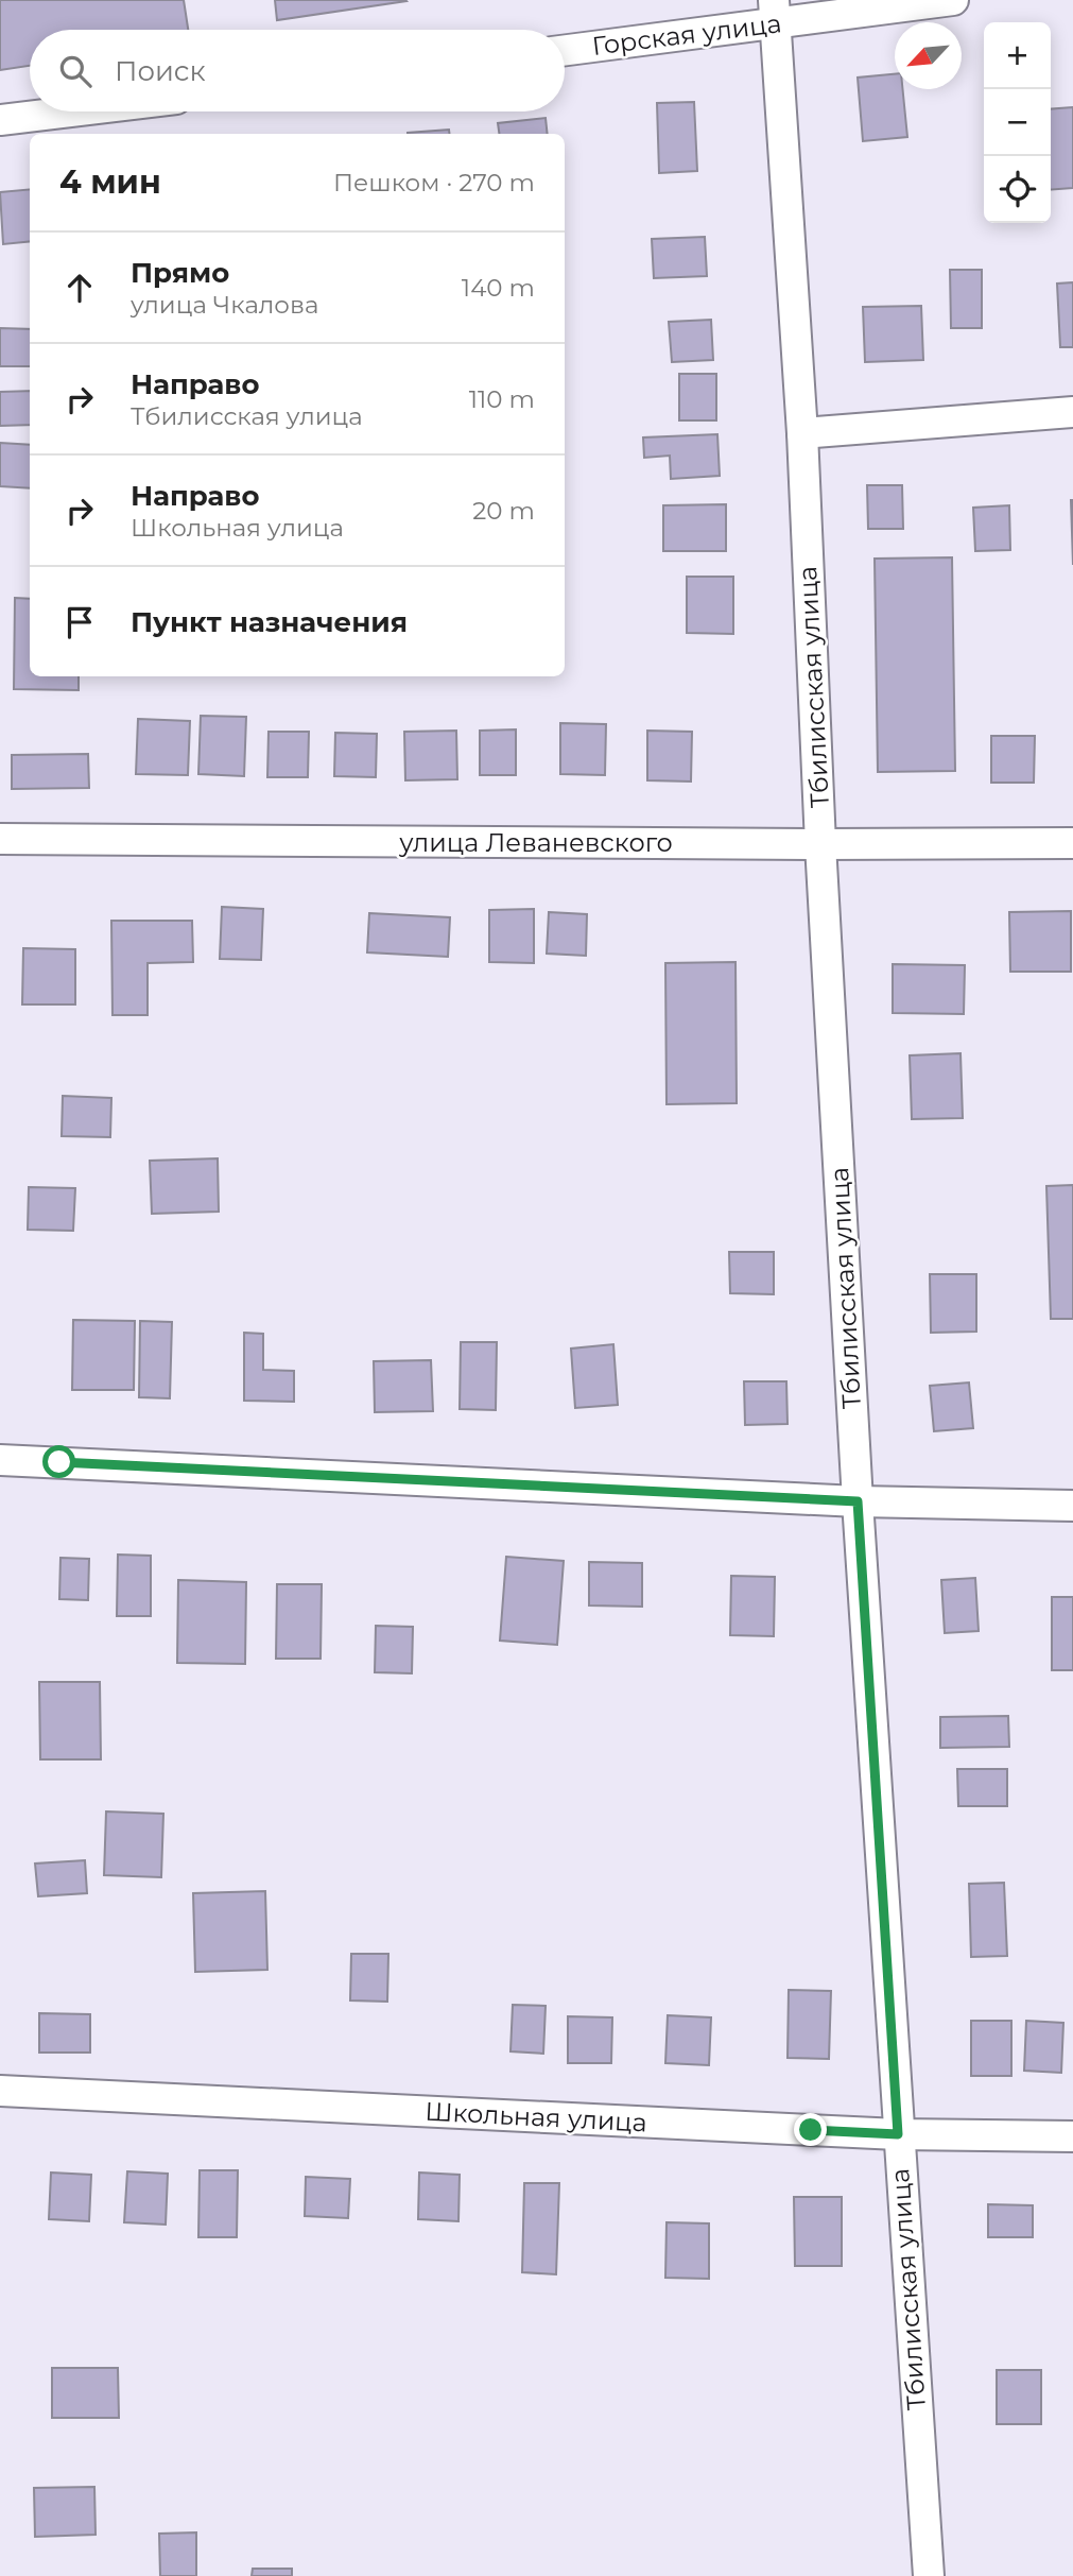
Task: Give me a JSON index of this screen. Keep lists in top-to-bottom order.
{
  "streets": {
    "street": [
      "Горская улица",
      "Тбилисская улица",
      "улица Леваневского",
      "Школьная улица"
    ]
  },
  "crossings": [
    ["Горская улица", "Тбилисская улица"],
    ["Тбилисская улица", "улица Леваневского"],
    ["Тбилисская улица", "Школьная улица"]
  ],
  "north": "bottom left",
  "page": {
    "map_buttons": ["+", "−"],
    "search": "Поиск",
    "heading": ["4 мин", "Пешком · 270 m"],
    "list": [
      ["Прямо", "улица Чкалова", "140 m"],
      ["Направо", "Тбилисская улица", "110 m"],
      ["Направо", "Школьная улица", "20 m"],
      "Пункт назначения"
    ]
  }
}
